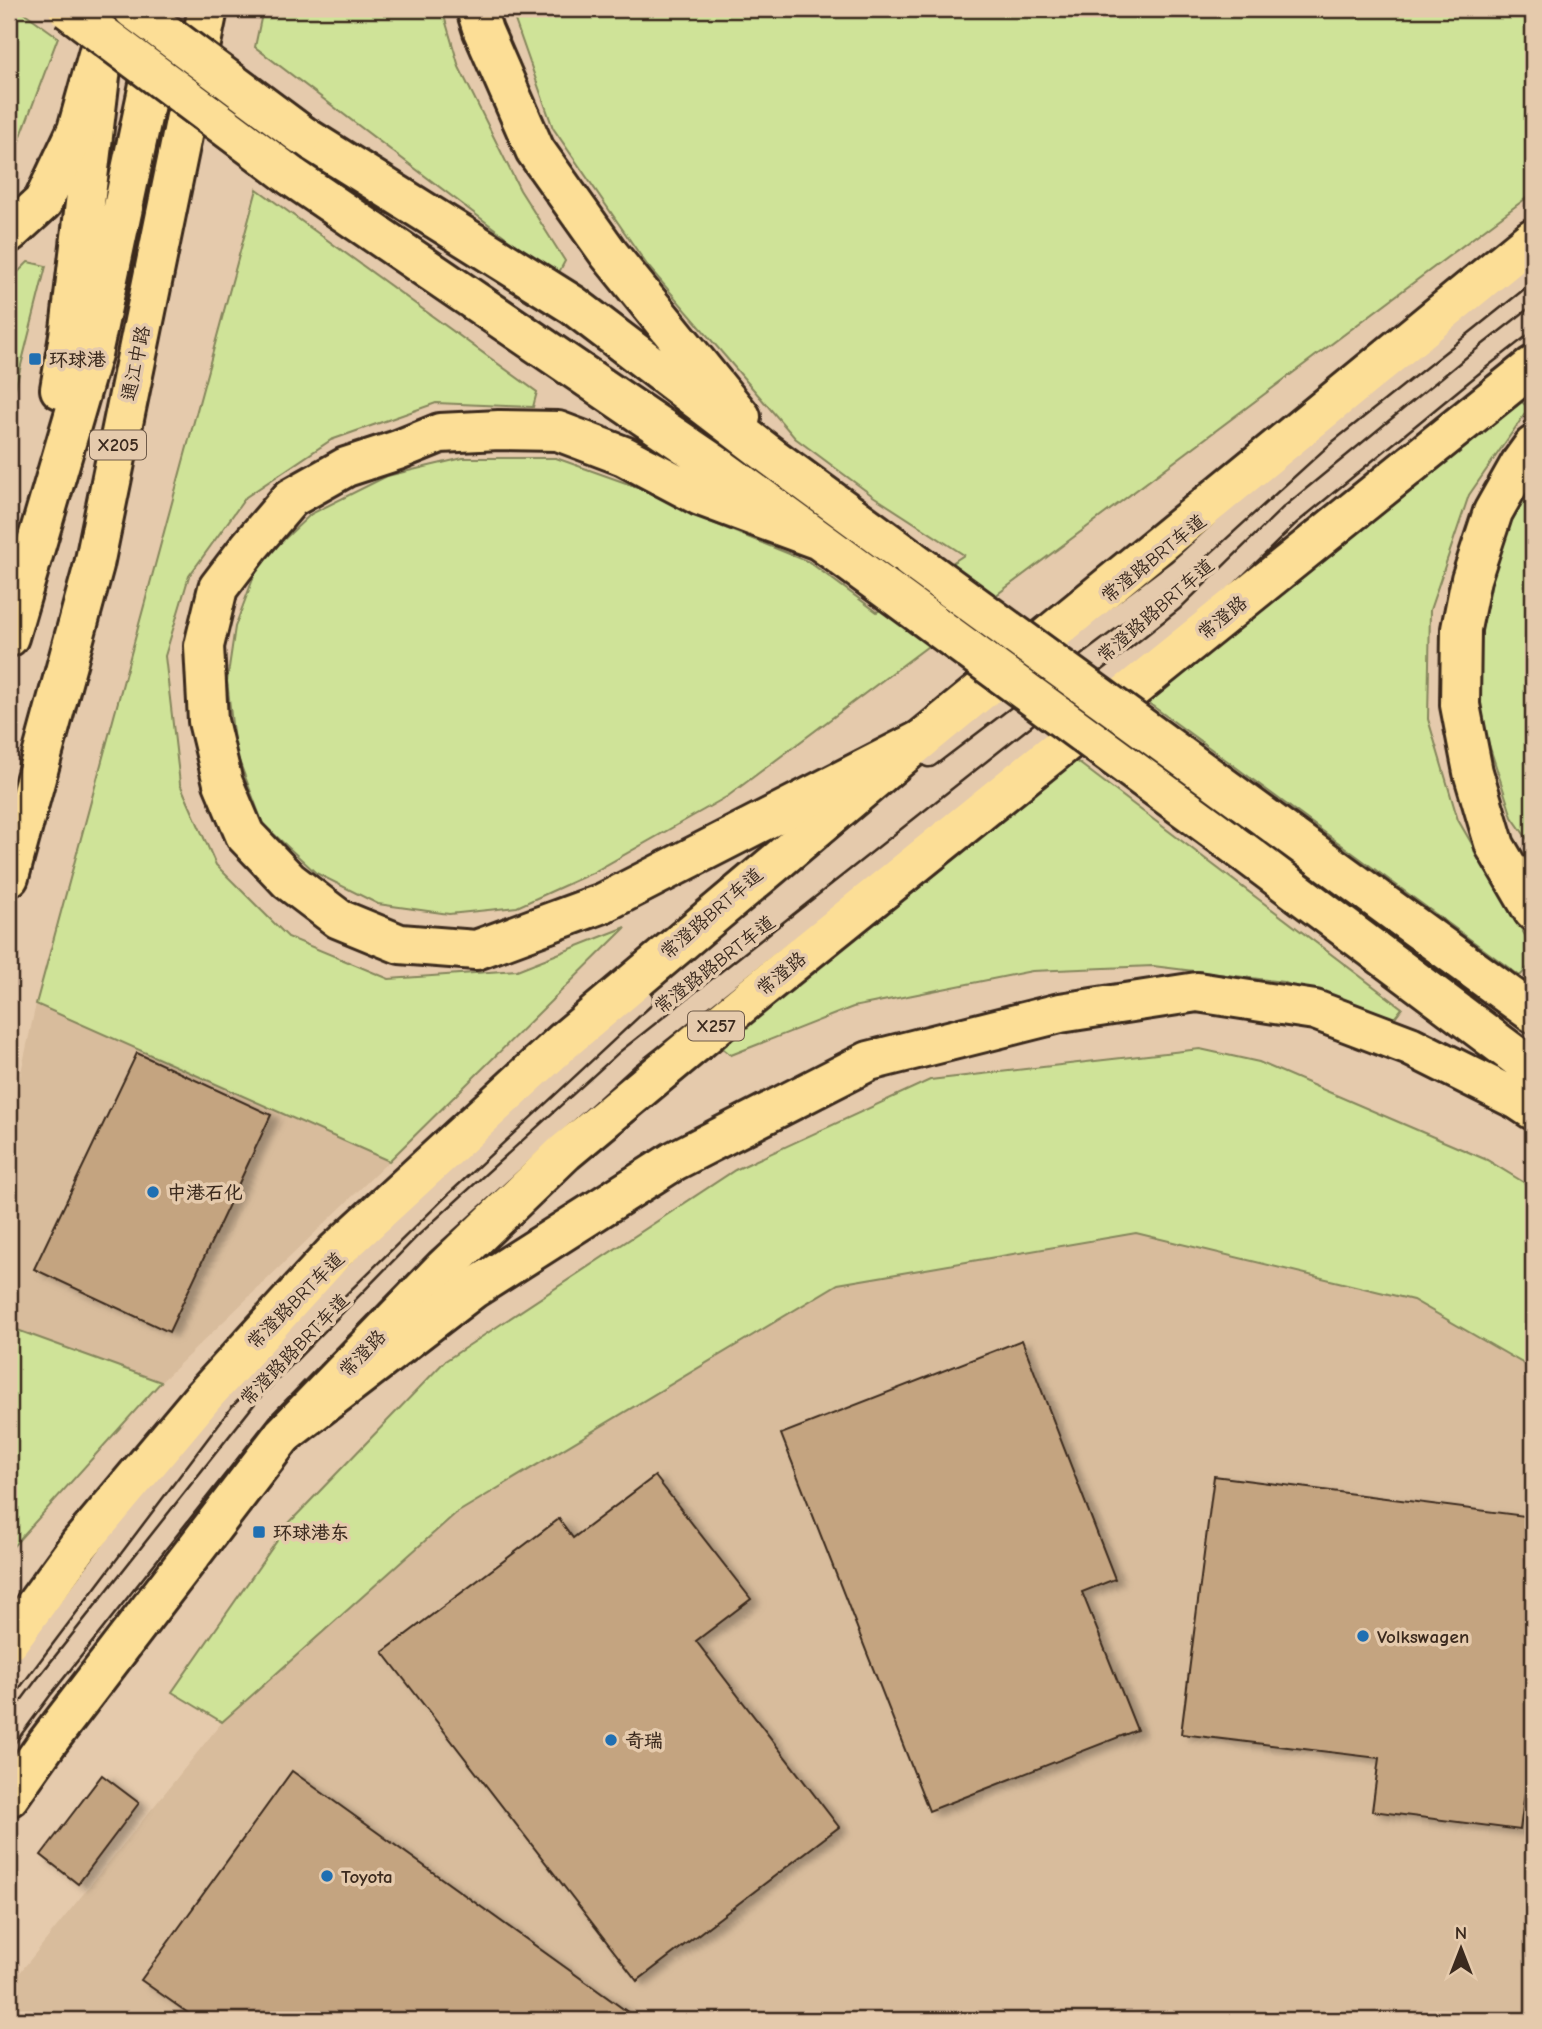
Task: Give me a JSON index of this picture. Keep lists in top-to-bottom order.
{
  "streets": {
    "main road": [
      "通江中路",
      "X205",
      "常澄路",
      "X257"
    ],
    "lane": ["常澄路BRT车道", "常澄路路BRT车道"]
  },
  "places": {
    "transit": ["环球港", "环球港东"],
    "other": [
      "中港石化",
      "Volkswagen",
      "奇瑞",
      "Toyota"
    ]
  },
  "north": "top"
}
